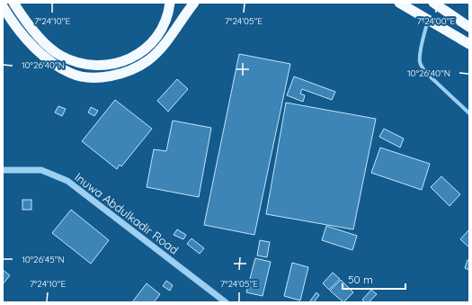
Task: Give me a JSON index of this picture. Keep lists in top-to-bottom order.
{
  "streets": {
    "street": ["Inuwa Abdulkadir Road"]
  },
  "scale_bar": "50 m",
  "coordinates": [
    "7°24'10\"E",
    "7°24'05\"E",
    "7°24'00\"E",
    "10°26'40\"N",
    "10°26'45\"N"
  ]
}
